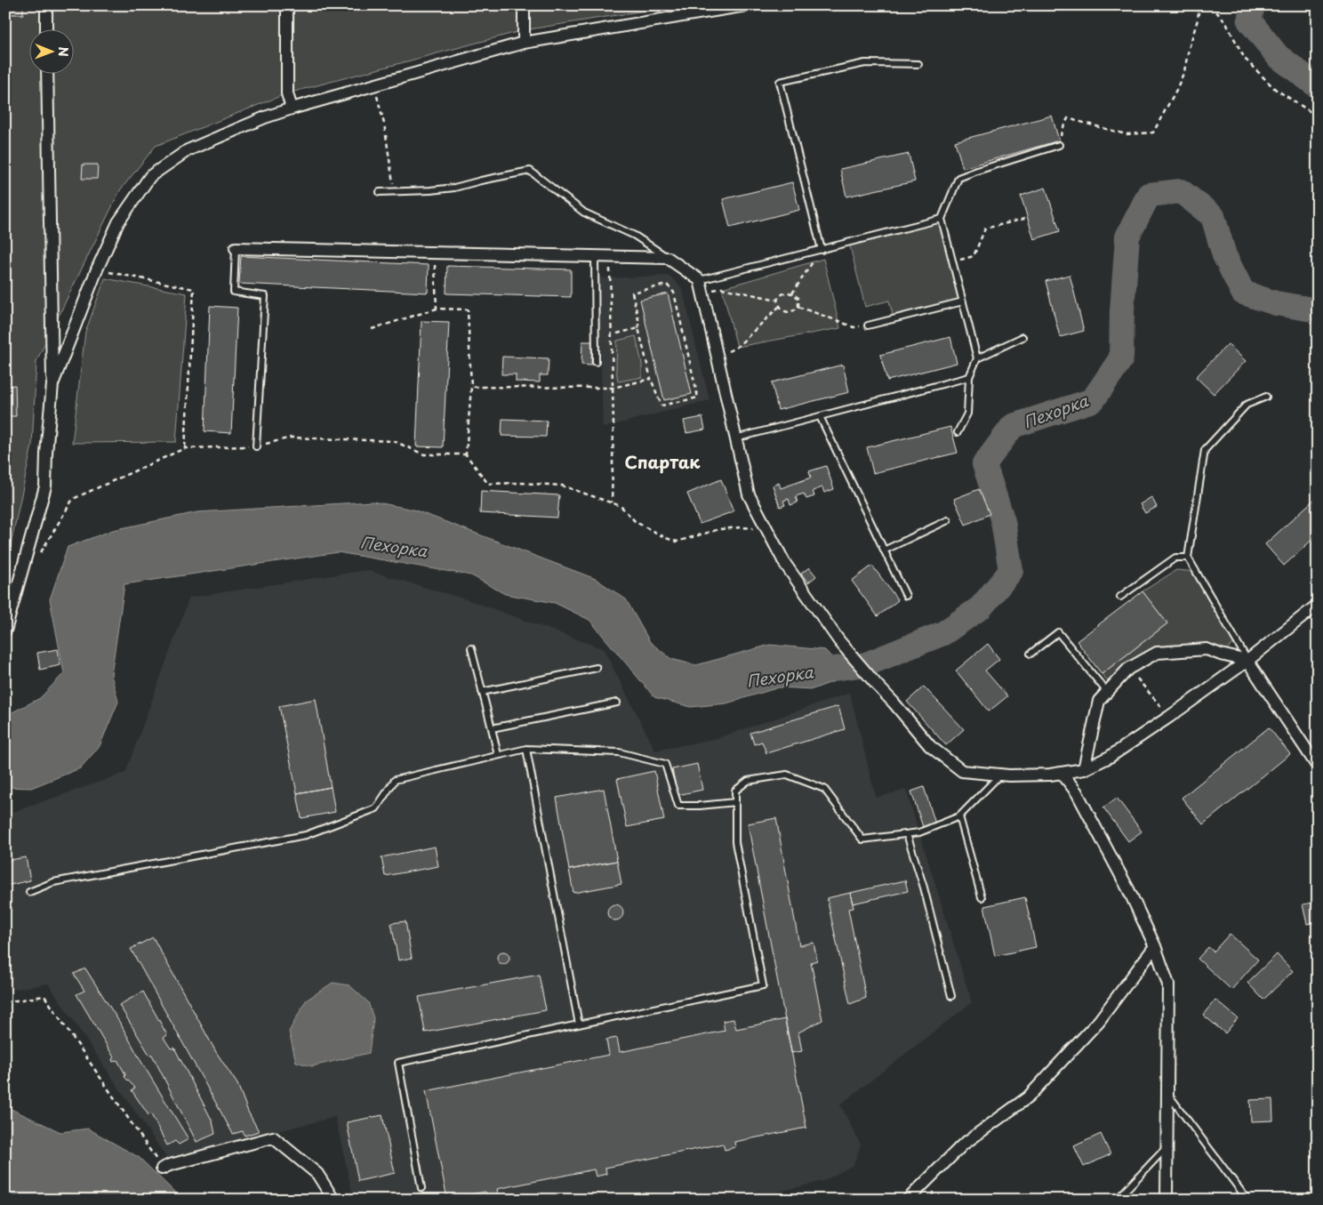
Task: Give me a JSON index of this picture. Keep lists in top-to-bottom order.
{
  "districts": ["Спартак"],
  "water": ["Пехорка"],
  "north": "right"
}
